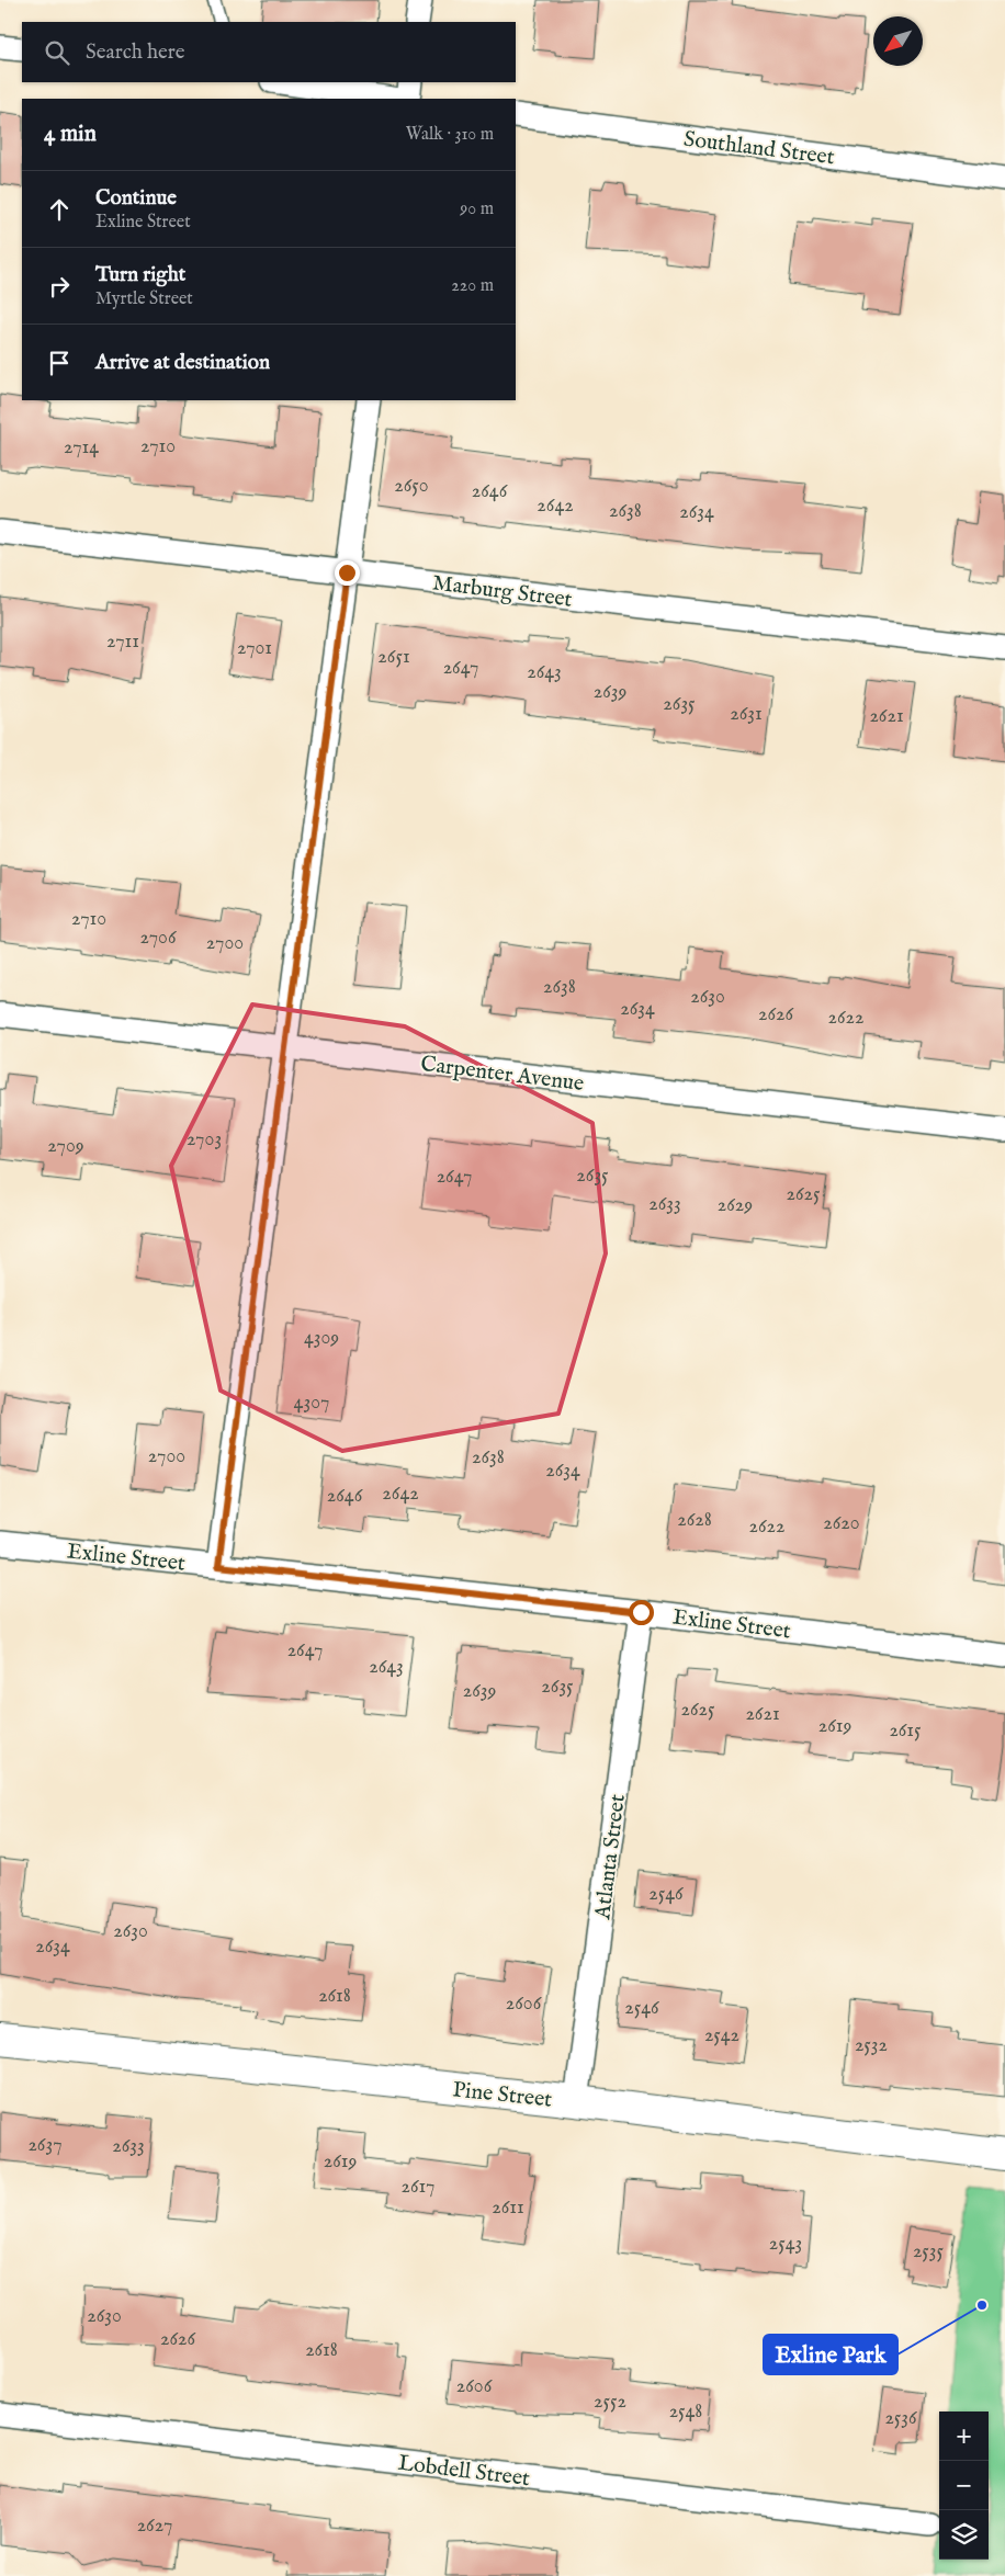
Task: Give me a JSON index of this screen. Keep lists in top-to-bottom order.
{
  "streets": {
    "street": [
      "Southland Street",
      "Marburg Street",
      "Carpenter Avenue",
      "Exline Street",
      "Atlanta Street",
      "Pine Street",
      "Lobdell Street"
    ]
  },
  "crossings": [
    ["Exline Street", "Atlanta Street"],
    ["Atlanta Street", "Pine Street"]
  ],
  "places": ["Exline Park"],
  "house_numbers": [
    "2710",
    "2714",
    "2650",
    "2646",
    "2642",
    "2638",
    "2634",
    "2711",
    "2701",
    "2651",
    "2647",
    "2643",
    "2639",
    "2635",
    "2631",
    "2621",
    "2710",
    "2706",
    "2700",
    "2638",
    "2630",
    "2634",
    "2626",
    "2622",
    "2703",
    "2709",
    "2635",
    "2647",
    "2625",
    "2633",
    "2629",
    "4309",
    "4307",
    "2700",
    "2638",
    "2634",
    "2642",
    "2646",
    "2628",
    "2620",
    "2622",
    "2647",
    "2643",
    "2635",
    "2639",
    "2625",
    "2621",
    "2619",
    "2615",
    "2546",
    "2630",
    "2634",
    "2618",
    "2606",
    "2546",
    "2542",
    "2532",
    "2637",
    "2633",
    "2619",
    "2617",
    "2611",
    "2543",
    "2535",
    "2630",
    "2626",
    "2618",
    "2606",
    "2552",
    "2548",
    "2536",
    "2627"
  ],
  "north": "bottom left",
  "page": {
    "search": "Search here",
    "heading": ["4 min", "Walk · 310 m"],
    "list": [
      ["Continue", "Exline Street", "90 m"],
      ["Turn right", "Myrtle Street", "220 m"],
      "Arrive at destination"
    ],
    "map_buttons": ["+", "−"]
  }
}
